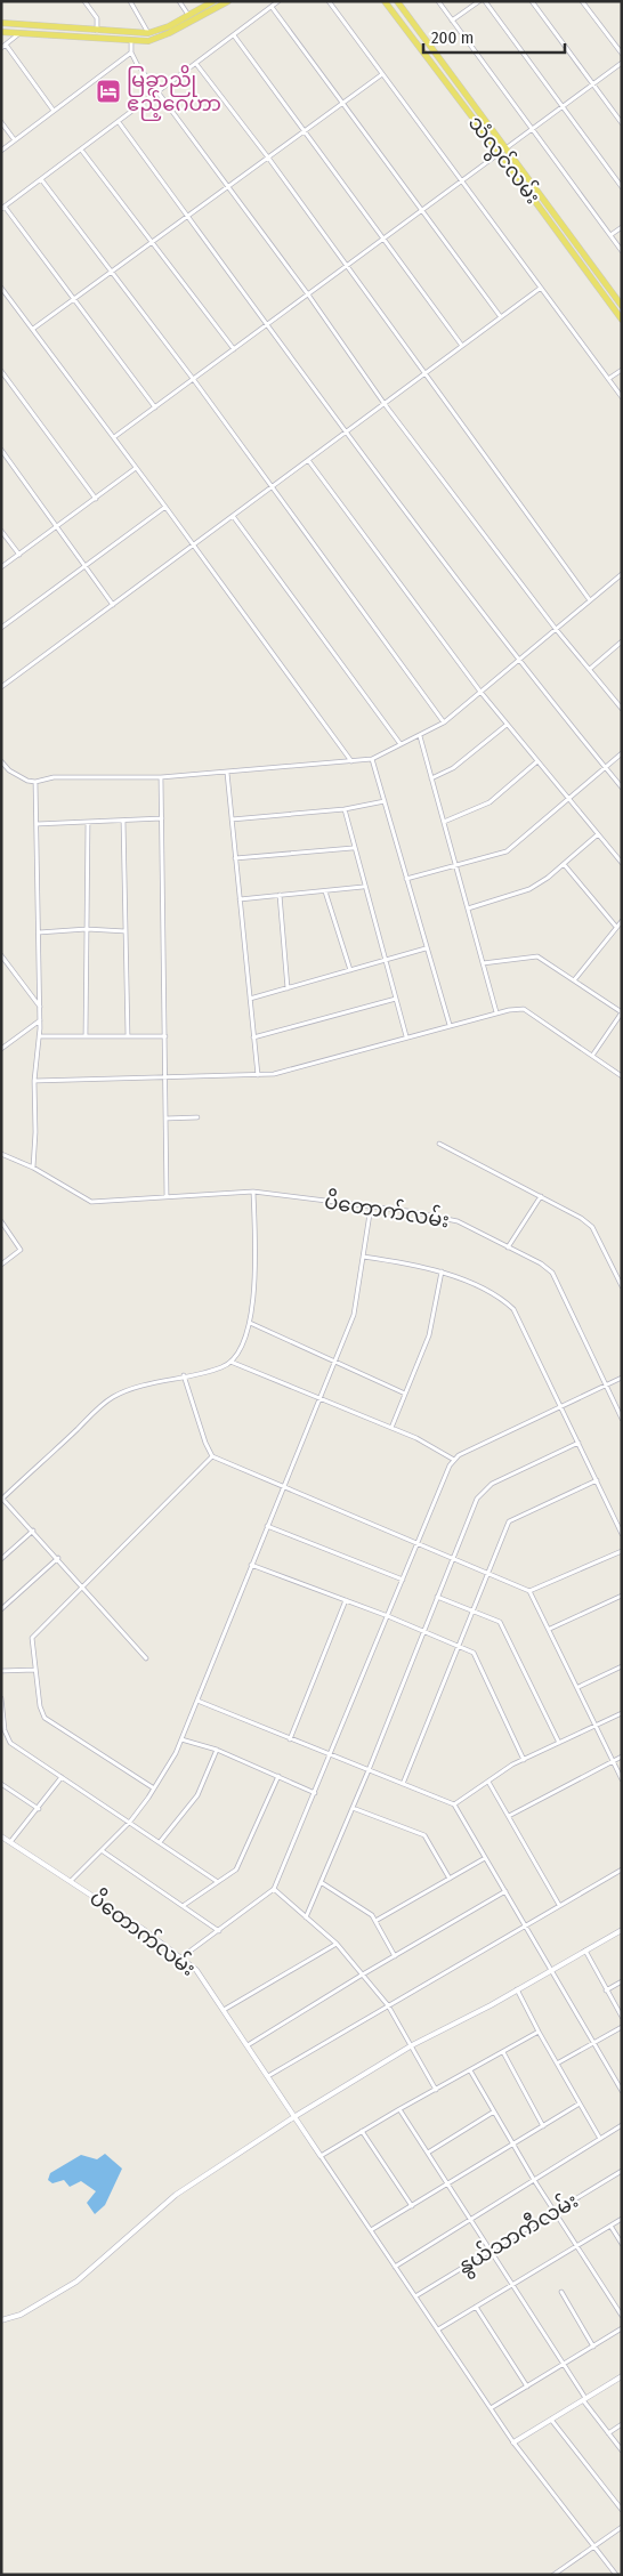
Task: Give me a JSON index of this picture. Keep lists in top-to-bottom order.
{
  "streets": {
    "main road": ["သံလွင်လမ်း"],
    "street": ["ပိတောက်လမ်း", "နွယ်သာကီလမ်း"]
  },
  "places": {
    "hotel": ["မြခွာညို ဧည့်ဂေဟာ"]
  },
  "scale_bar": "200 m"
}
